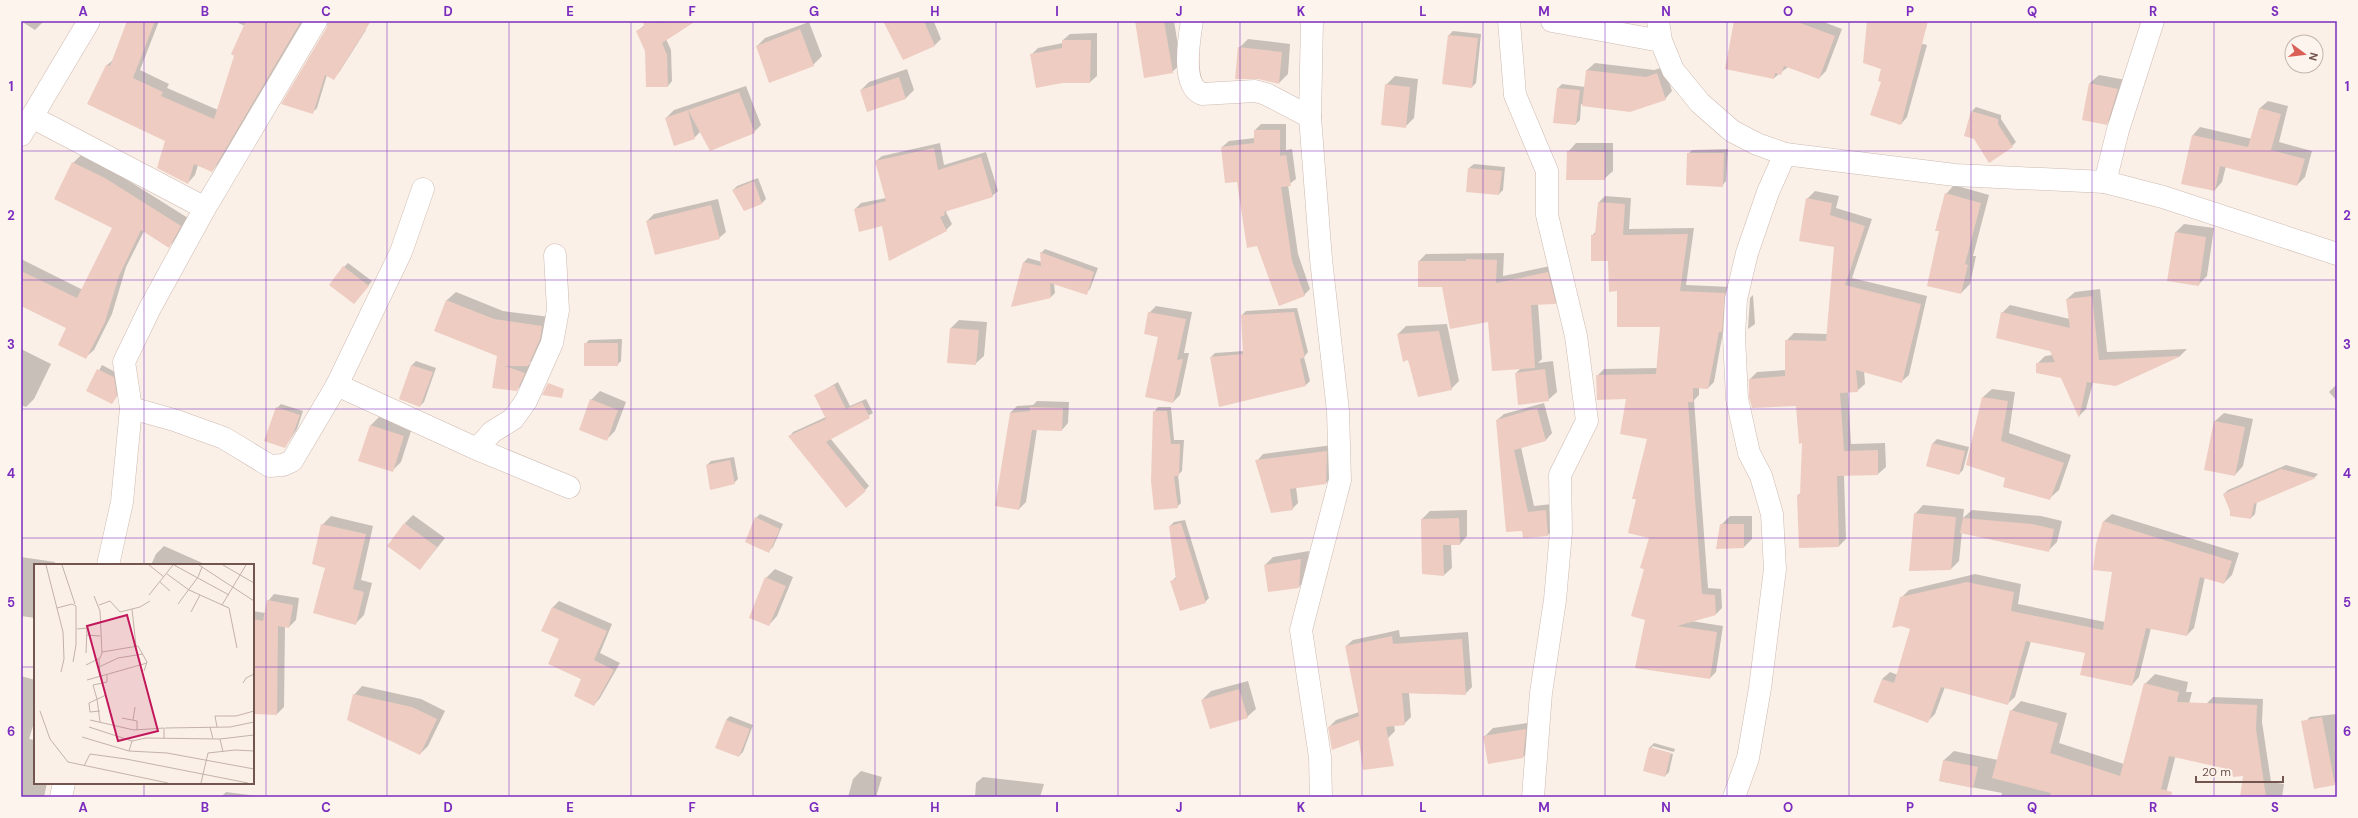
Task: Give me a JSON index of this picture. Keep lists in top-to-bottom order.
{
  "scale_bar": "20 m",
  "north": "right",
  "grid": {
    "columns": [
      "A",
      "B",
      "C",
      "D",
      "E",
      "F",
      "G",
      "H",
      "I",
      "J",
      "K",
      "L",
      "M",
      "N",
      "O",
      "P",
      "Q",
      "R",
      "S"
    ],
    "rows": [
      "1",
      "2",
      "3",
      "4",
      "5",
      "6"
    ]
  }
}
